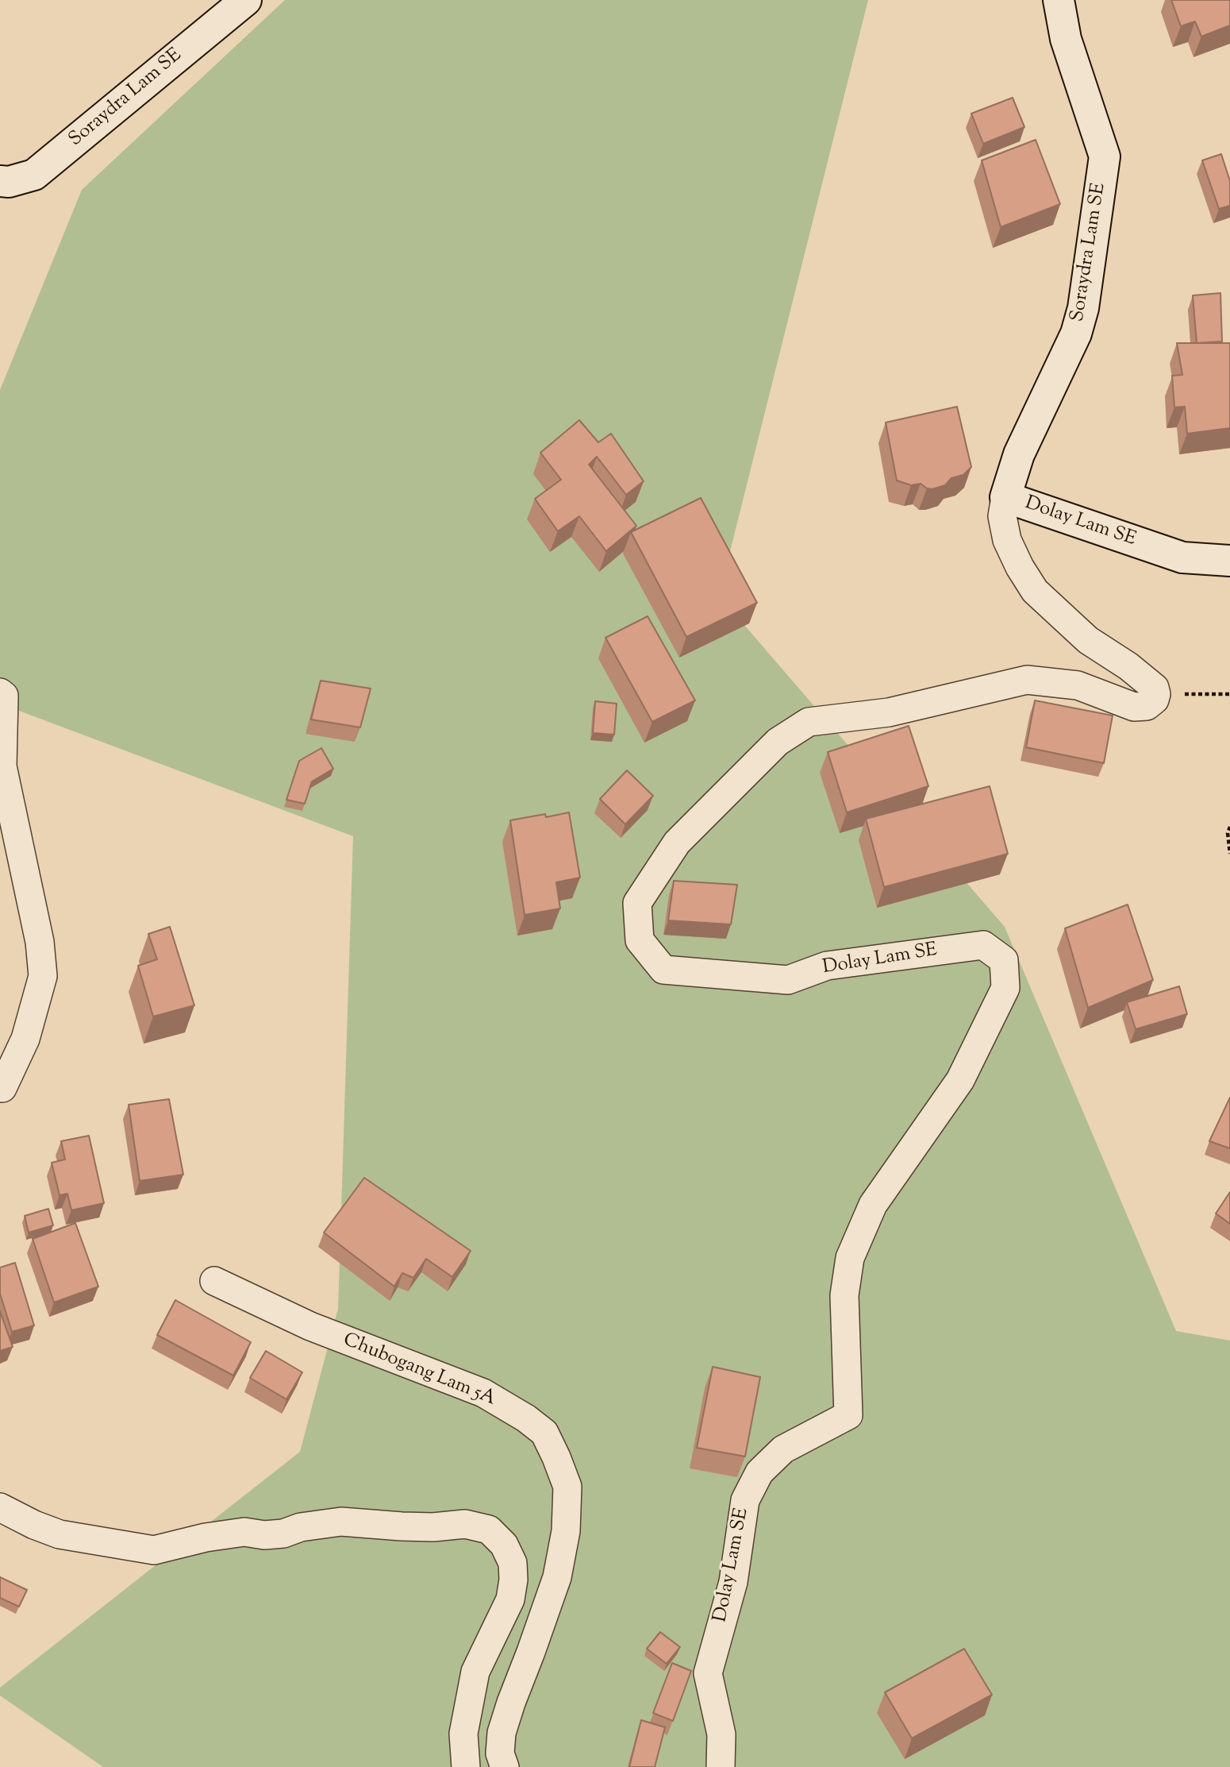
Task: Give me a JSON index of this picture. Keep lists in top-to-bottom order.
{
  "streets": {
    "street": ["Soraydra Lam SE", "Dolay Lam SE", "Chubogang Lam 5A"]
  },
  "crossings": [
    ["Soraydra Lam SE", "Dolay Lam SE"]
  ]
}
